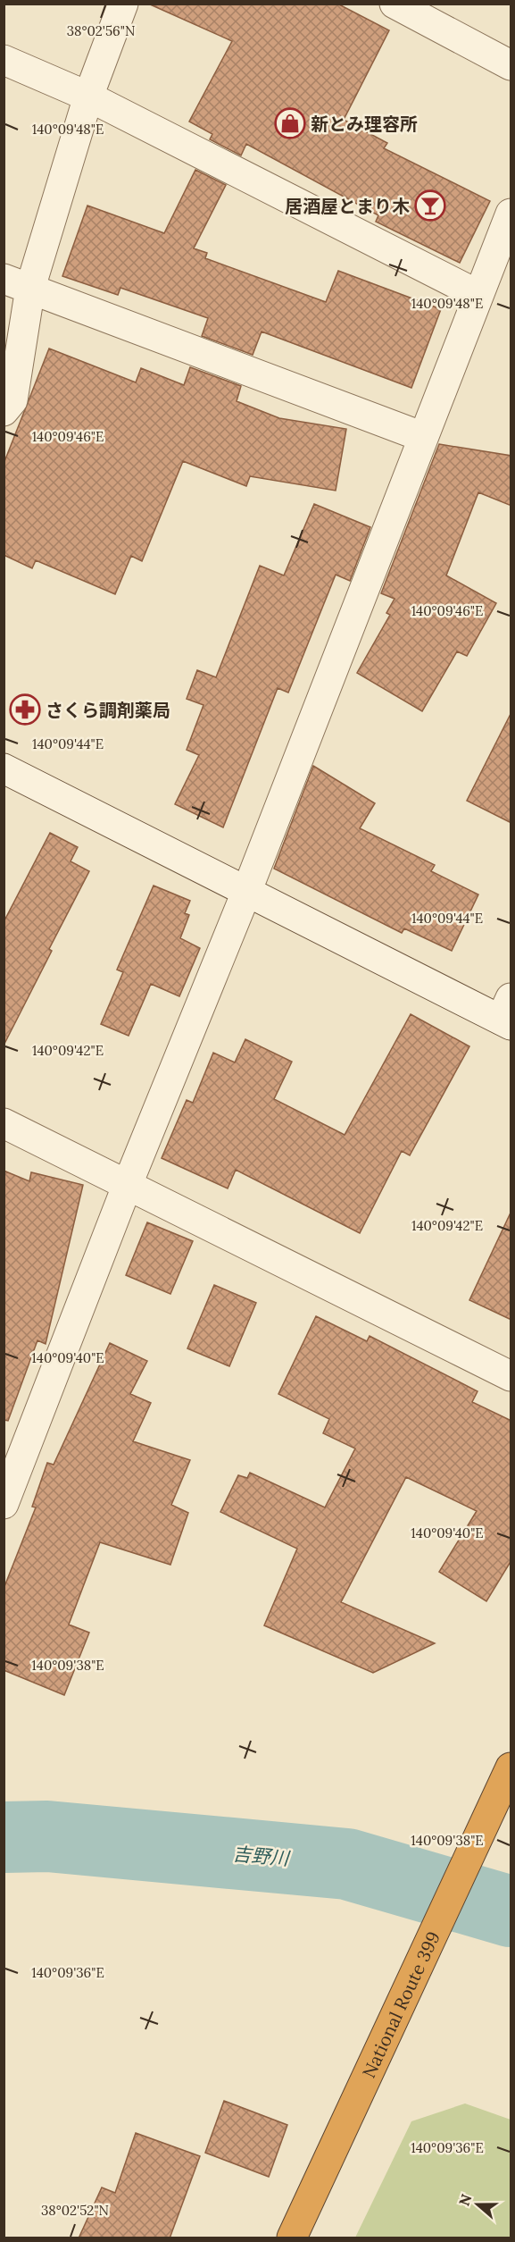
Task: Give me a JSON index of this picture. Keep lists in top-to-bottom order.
{
  "streets": {
    "highway": ["National Route 399"]
  },
  "water": ["吉野川"],
  "places": {
    "shop": ["新とみ理容所"],
    "bar": ["居酒屋とまり木"],
    "pharmacy": ["さくら調剤薬局"]
  },
  "north": "left",
  "coordinates": [
    "38°02'56\"N",
    "140°09'48\"E",
    "140°09'46\"E",
    "140°09'44\"E",
    "140°09'42\"E",
    "140°09'40\"E",
    "140°09'38\"E",
    "140°09'36\"E",
    "38°02'52\"N"
  ]
}
